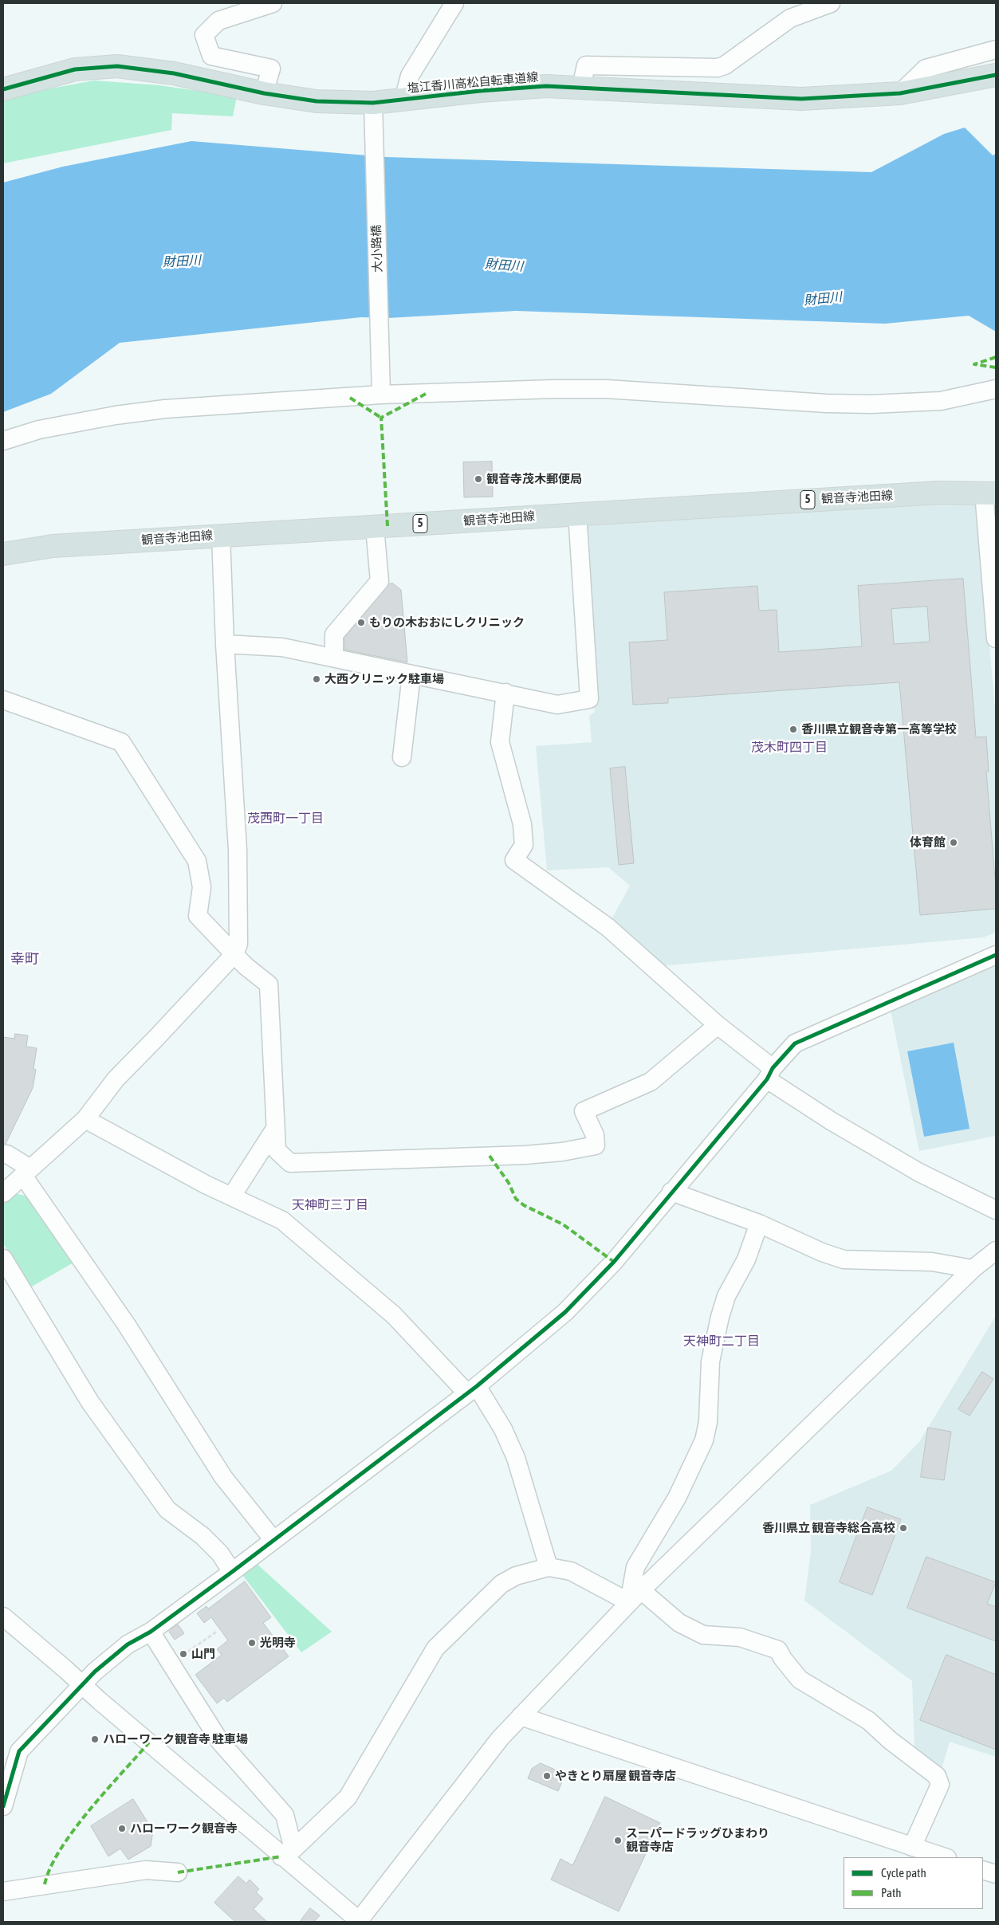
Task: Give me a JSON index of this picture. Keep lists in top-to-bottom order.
{
  "streets": {
    "main road": ["塩江香川高松自転車道線", "観音寺池田線", "5"],
    "street": ["大小路橋"]
  },
  "crossings": [
    ["塩江香川高松自転車道線", "大小路橋"]
  ],
  "districts": [
    "茂木町四丁目",
    "茂西町一丁目",
    "幸町",
    "天神町三丁目",
    "天神町二丁目"
  ],
  "water": ["財田川"],
  "places": [
    "観音寺茂木郵便局",
    "もりの木おおにしクリニック",
    "大西クリニック駐車場",
    "香川県立観音寺第一高等学校",
    "体育館",
    "香川県立 観音寺総合高校",
    "光明寺",
    "山門",
    "ハローワーク観音寺 駐車場",
    "やきとり扇屋 観音寺店",
    "ハローワーク観音寺",
    "スーパードラッグひまわり 観音寺店"
  ],
  "legend": ["Cycle path", "Path"]
}
